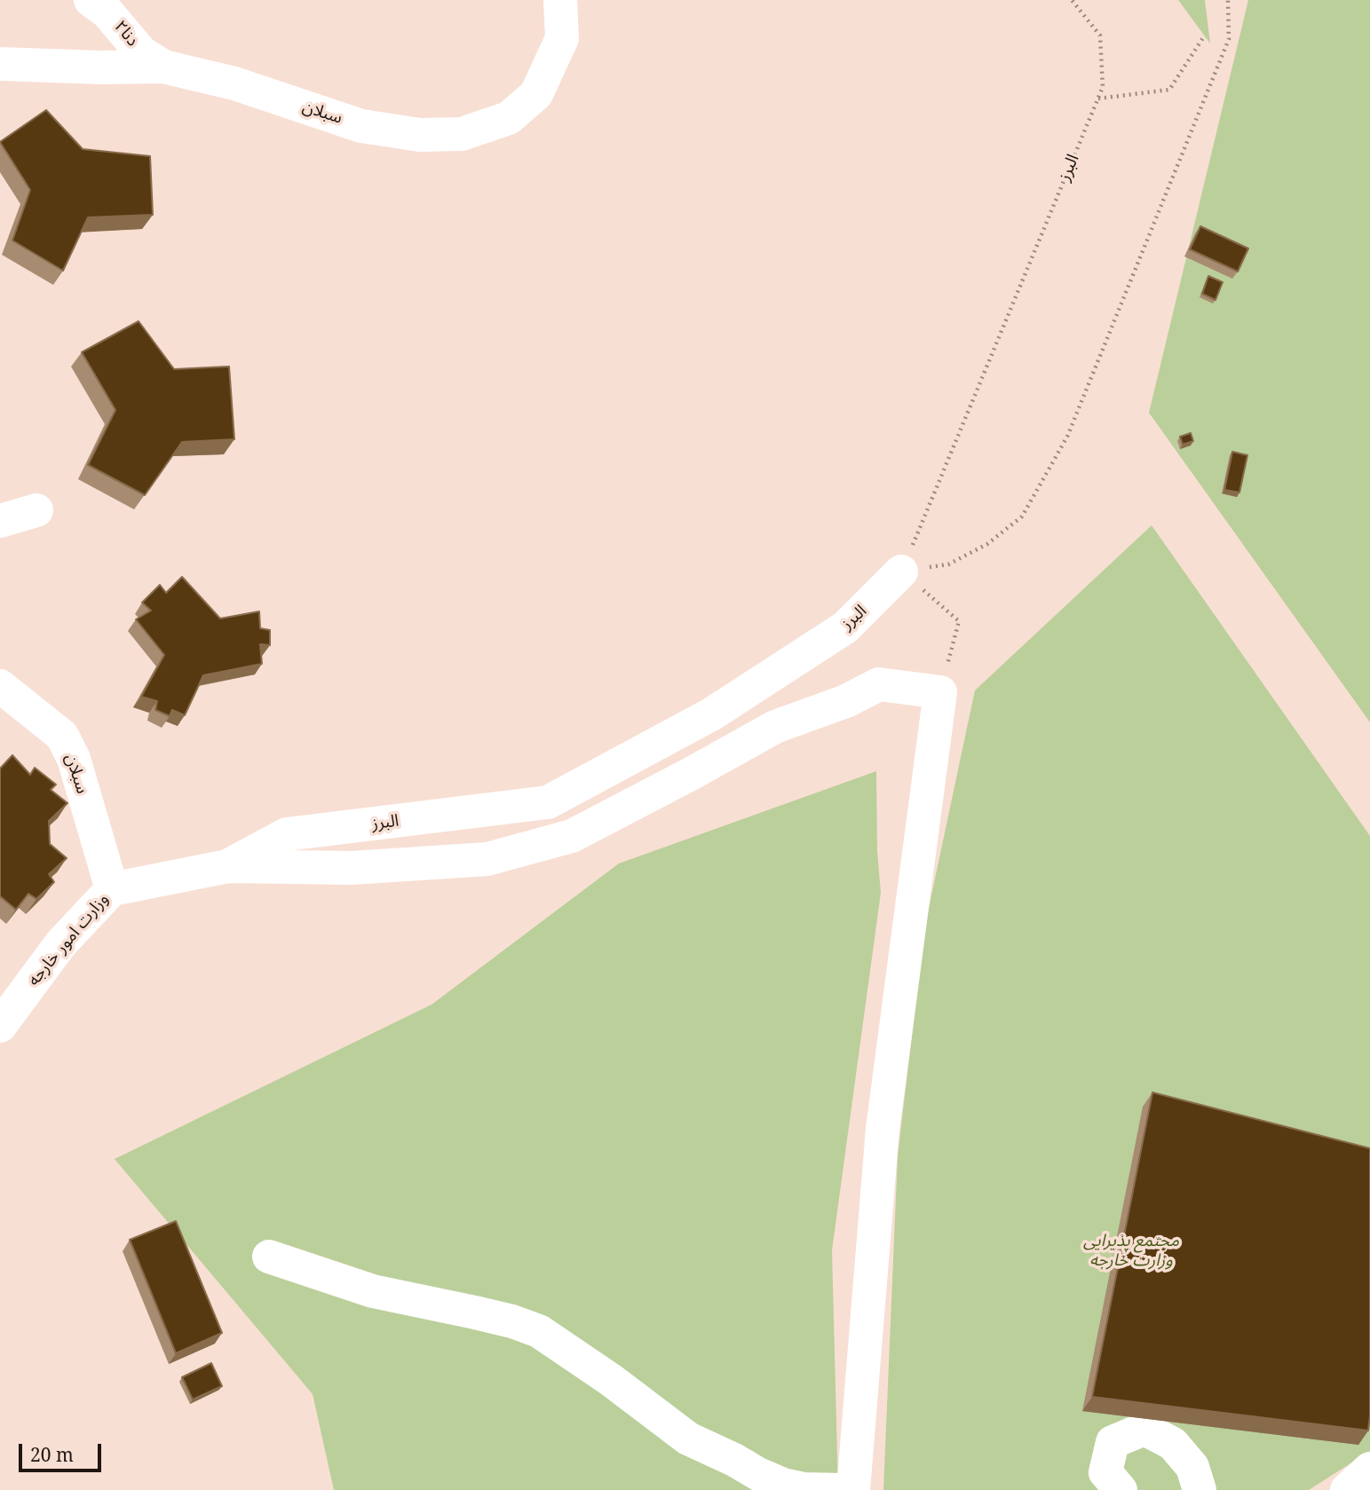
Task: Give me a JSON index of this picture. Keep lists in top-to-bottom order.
{
  "streets": {
    "street": [
      "دنا۲",
      "سبلان",
      "البرز",
      "وزارت امور خارجه"
    ]
  },
  "crossings": [
    ["دنا۲", "سبلان"],
    ["سبلان", "وزارت امور خارجه"],
    ["البرز", "وزارت امور خارجه"]
  ],
  "parks": ["مجتمع پذیرایی وزارت خارجه"],
  "scale_bar": "20 m"
}
